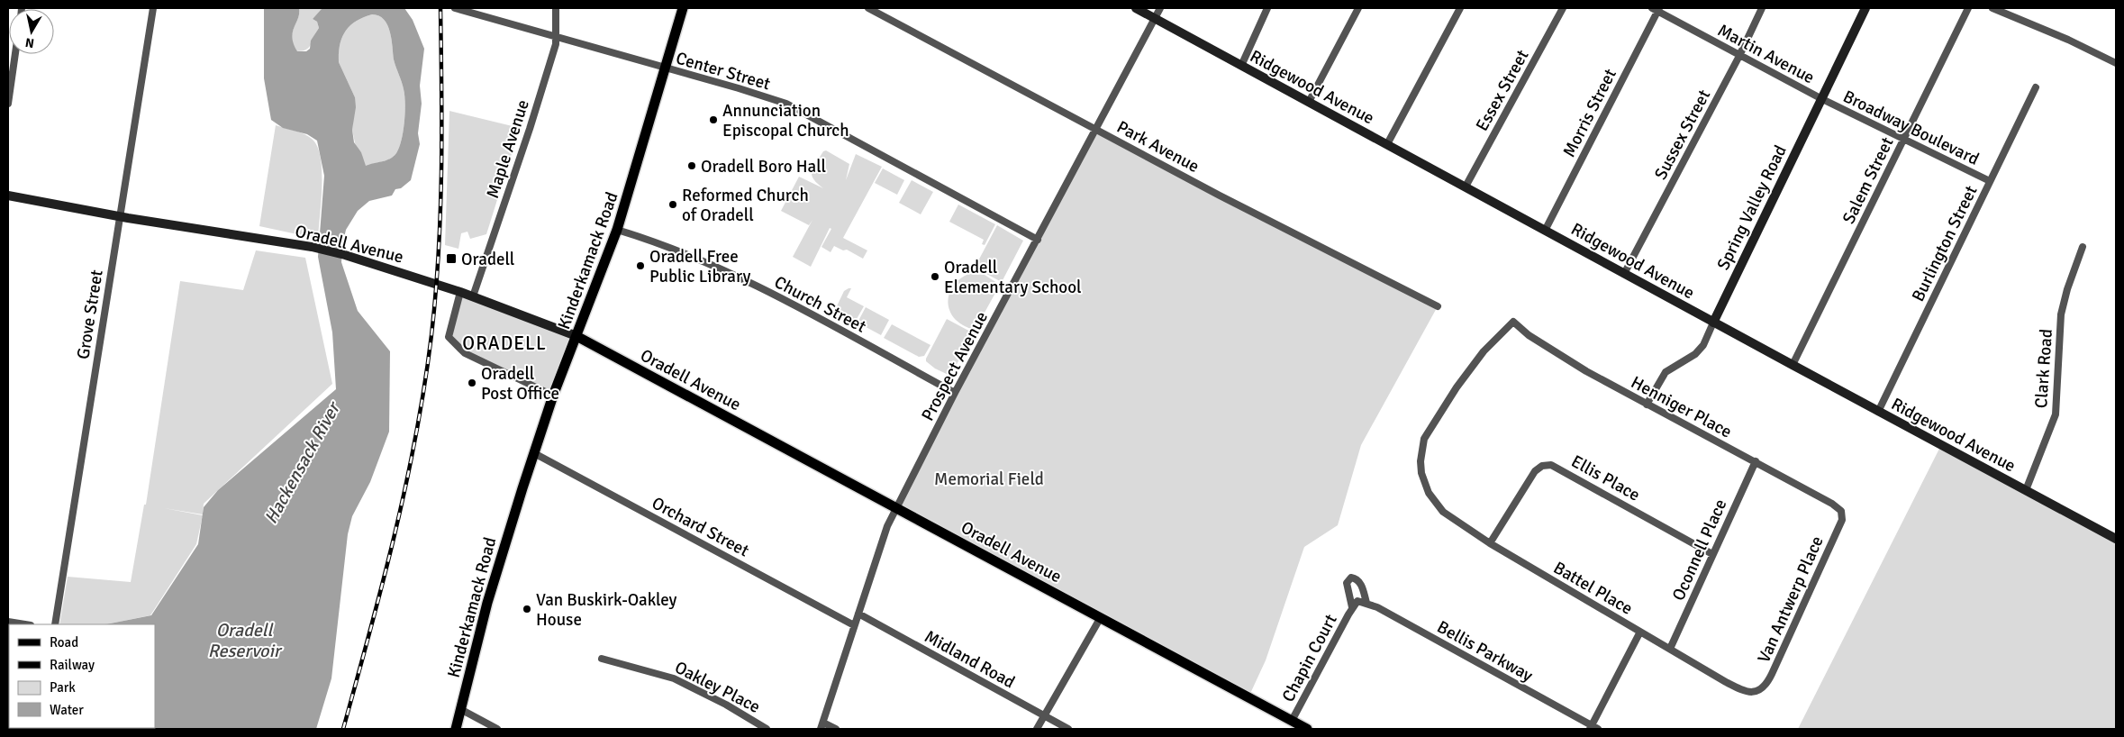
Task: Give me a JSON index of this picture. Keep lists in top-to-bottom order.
{
  "streets": {
    "main road": ["Oradell Avenue", "Kinderkamack Road"],
    "street": [
      "Martin Avenue",
      "Center Street",
      "Ridgewood Avenue",
      "Essex Street",
      "Morris Street",
      "Broadway Boulevard",
      "Sussex Street",
      "Park Avenue",
      "Maple Avenue",
      "Salem Street",
      "Spring Valley Road",
      "Burlington Street",
      "Church Street",
      "Grove Street",
      "Prospect Avenue",
      "Clark Road",
      "Henniger Place",
      "Ellis Place",
      "Orchard Street",
      "Oconnell Place",
      "Battel Place",
      "Van Antwerp Place",
      "Bellis Parkway",
      "Chapin Court",
      "Midland Road",
      "Oakley Place"
    ]
  },
  "crossings": [
    ["Martin Avenue", "Morris Street"],
    ["Martin Avenue", "Broadway Boulevard"],
    ["Martin Avenue", "Sussex Street"],
    ["Martin Avenue", "Spring Valley Road"],
    ["Center Street", "Maple Avenue"],
    ["Center Street", "Kinderkamack Road"],
    ["Center Street", "Prospect Avenue"],
    ["Ridgewood Avenue", "Essex Street"],
    ["Ridgewood Avenue", "Morris Street"],
    ["Ridgewood Avenue", "Sussex Street"],
    ["Ridgewood Avenue", "Salem Street"],
    ["Ridgewood Avenue", "Spring Valley Road"],
    ["Ridgewood Avenue", "Burlington Street"],
    ["Ridgewood Avenue", "Prospect Avenue"],
    ["Ridgewood Avenue", "Clark Road"],
    ["Broadway Boulevard", "Salem Street"],
    ["Broadway Boulevard", "Spring Valley Road"],
    ["Broadway Boulevard", "Burlington Street"],
    ["Park Avenue", "Prospect Avenue"],
    ["Maple Avenue", "Oradell Avenue"],
    ["Spring Valley Road", "Henniger Place"],
    ["Oradell Avenue", "Kinderkamack Road"],
    ["Oradell Avenue", "Grove Street"],
    ["Oradell Avenue", "Prospect Avenue"],
    ["Oradell Avenue", "Chapin Court"],
    ["Kinderkamack Road", "Church Street"],
    ["Kinderkamack Road", "Orchard Street"],
    ["Church Street", "Prospect Avenue"],
    ["Prospect Avenue", "Orchard Street"],
    ["Prospect Avenue", "Midland Road"],
    ["Henniger Place", "Oconnell Place"],
    ["Henniger Place", "Battel Place"],
    ["Henniger Place", "Van Antwerp Place"],
    ["Ellis Place", "Oconnell Place"],
    ["Ellis Place", "Battel Place"],
    ["Oconnell Place", "Battel Place"],
    ["Battel Place", "Van Antwerp Place"],
    ["Bellis Parkway", "Chapin Court"]
  ],
  "districts": ["ORADELL"],
  "water": ["Hackensack River", "Oradell Reservoir"],
  "parks": ["Memorial Field"],
  "places": {
    "other": [
      "Annunciation Episcopal Church",
      "Oradell Boro Hall",
      "Reformed Church of Oradell",
      "Oradell Free Public Library",
      "Oradell Elementary School",
      "Oradell Post Office",
      "Van Buskirk-Oakley House"
    ],
    "transit": ["Oradell"]
  },
  "legend": [
    "Road",
    "Railway",
    "Park",
    "Water"
  ],
  "north": "bottom"
}
